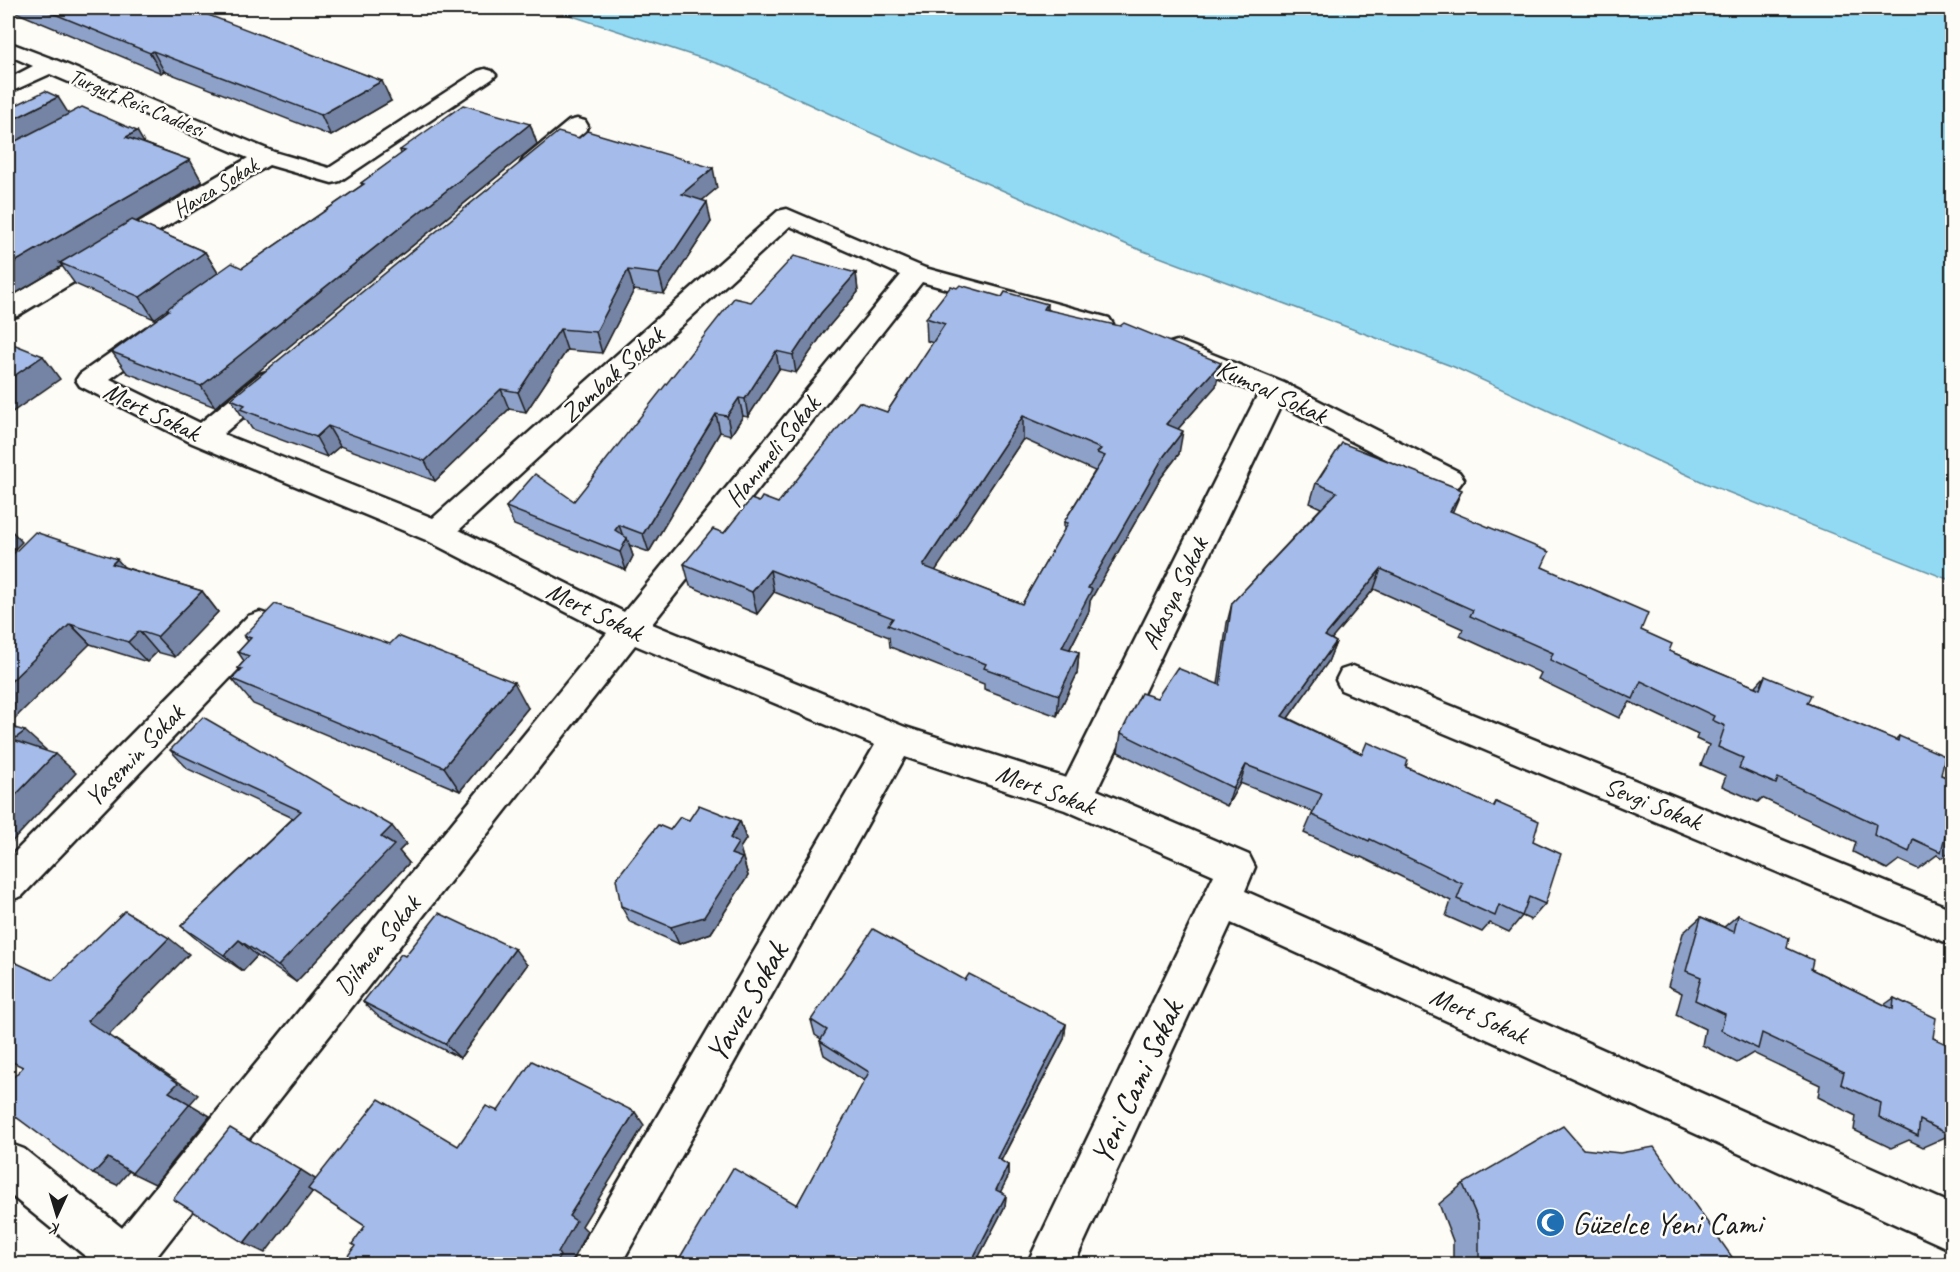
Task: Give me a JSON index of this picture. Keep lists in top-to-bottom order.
{
  "streets": {
    "street": [
      "Turgut Reis Caddesi",
      "Havza Sokak",
      "Zambak Sokak",
      "Kumsal Sokak",
      "Mert Sokak",
      "Hanımeli Sokak",
      "Akasya Sokak",
      "Yasemin Sokak",
      "Sevgi Sokak",
      "Dilmen Sokak",
      "Yavuz Sokak",
      "Yeni Cami Sokak"
    ]
  },
  "crossings": [
    ["Turgut Reis Caddesi", "Havza Sokak"],
    ["Zambak Sokak", "Mert Sokak"],
    ["Zambak Sokak", "Hanımeli Sokak"],
    ["Kumsal Sokak", "Akasya Sokak"],
    ["Mert Sokak", "Hanımeli Sokak"],
    ["Mert Sokak", "Akasya Sokak"],
    ["Mert Sokak", "Dilmen Sokak"],
    ["Mert Sokak", "Yavuz Sokak"],
    ["Mert Sokak", "Yeni Cami Sokak"],
    ["Hanımeli Sokak", "Dilmen Sokak"]
  ],
  "places": {
    "mosque": ["Güzelce Yeni Cami"]
  },
  "north": "bottom"
}
